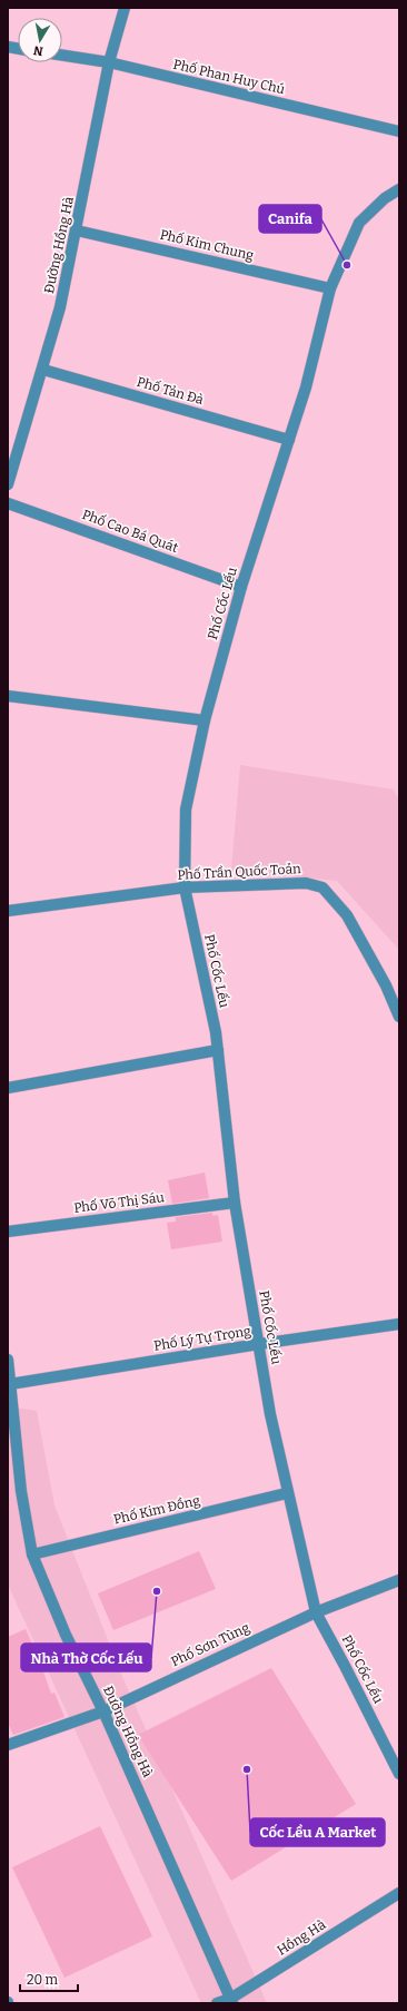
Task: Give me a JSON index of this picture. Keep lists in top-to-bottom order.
{
  "streets": {
    "street": [
      "Phố Phan Huy Chú",
      "Đường Hồng Hà",
      "Phố Kim Chung",
      "Phố Tản Đà",
      "Phố Cao Bá Quát",
      "Phố Cốc Lếu",
      "Phố Trần Quốc Toản",
      "Phố Võ Thị Sáu",
      "Phố Lý Tự Trọng",
      "Phố Kim Đồng",
      "Phố Sơn Tùng",
      "Hồng Hà"
    ]
  },
  "crossings": [
    ["Phố Phan Huy Chú", "Đường Hồng Hà"],
    ["Đường Hồng Hà", "Phố Kim Chung"],
    ["Đường Hồng Hà", "Phố Tản Đà"],
    ["Đường Hồng Hà", "Phố Lý Tự Trọng"],
    ["Đường Hồng Hà", "Phố Kim Đồng"],
    ["Đường Hồng Hà", "Phố Sơn Tùng"],
    ["Đường Hồng Hà", "Hồng Hà"],
    ["Phố Kim Chung", "Phố Cốc Lếu"],
    ["Phố Tản Đà", "Phố Cốc Lếu"],
    ["Phố Cao Bá Quát", "Phố Cốc Lếu"],
    ["Phố Cốc Lếu", "Phố Trần Quốc Toản"],
    ["Phố Cốc Lếu", "Phố Võ Thị Sáu"],
    ["Phố Cốc Lếu", "Phố Lý Tự Trọng"],
    ["Phố Cốc Lếu", "Phố Kim Đồng"],
    ["Phố Cốc Lếu", "Phố Sơn Tùng"]
  ],
  "places": ["Canifa", "Nhà Thờ Cốc Lếu", "Cốc Lều A Market"],
  "scale_bar": "20 m",
  "north": "bottom"
}
